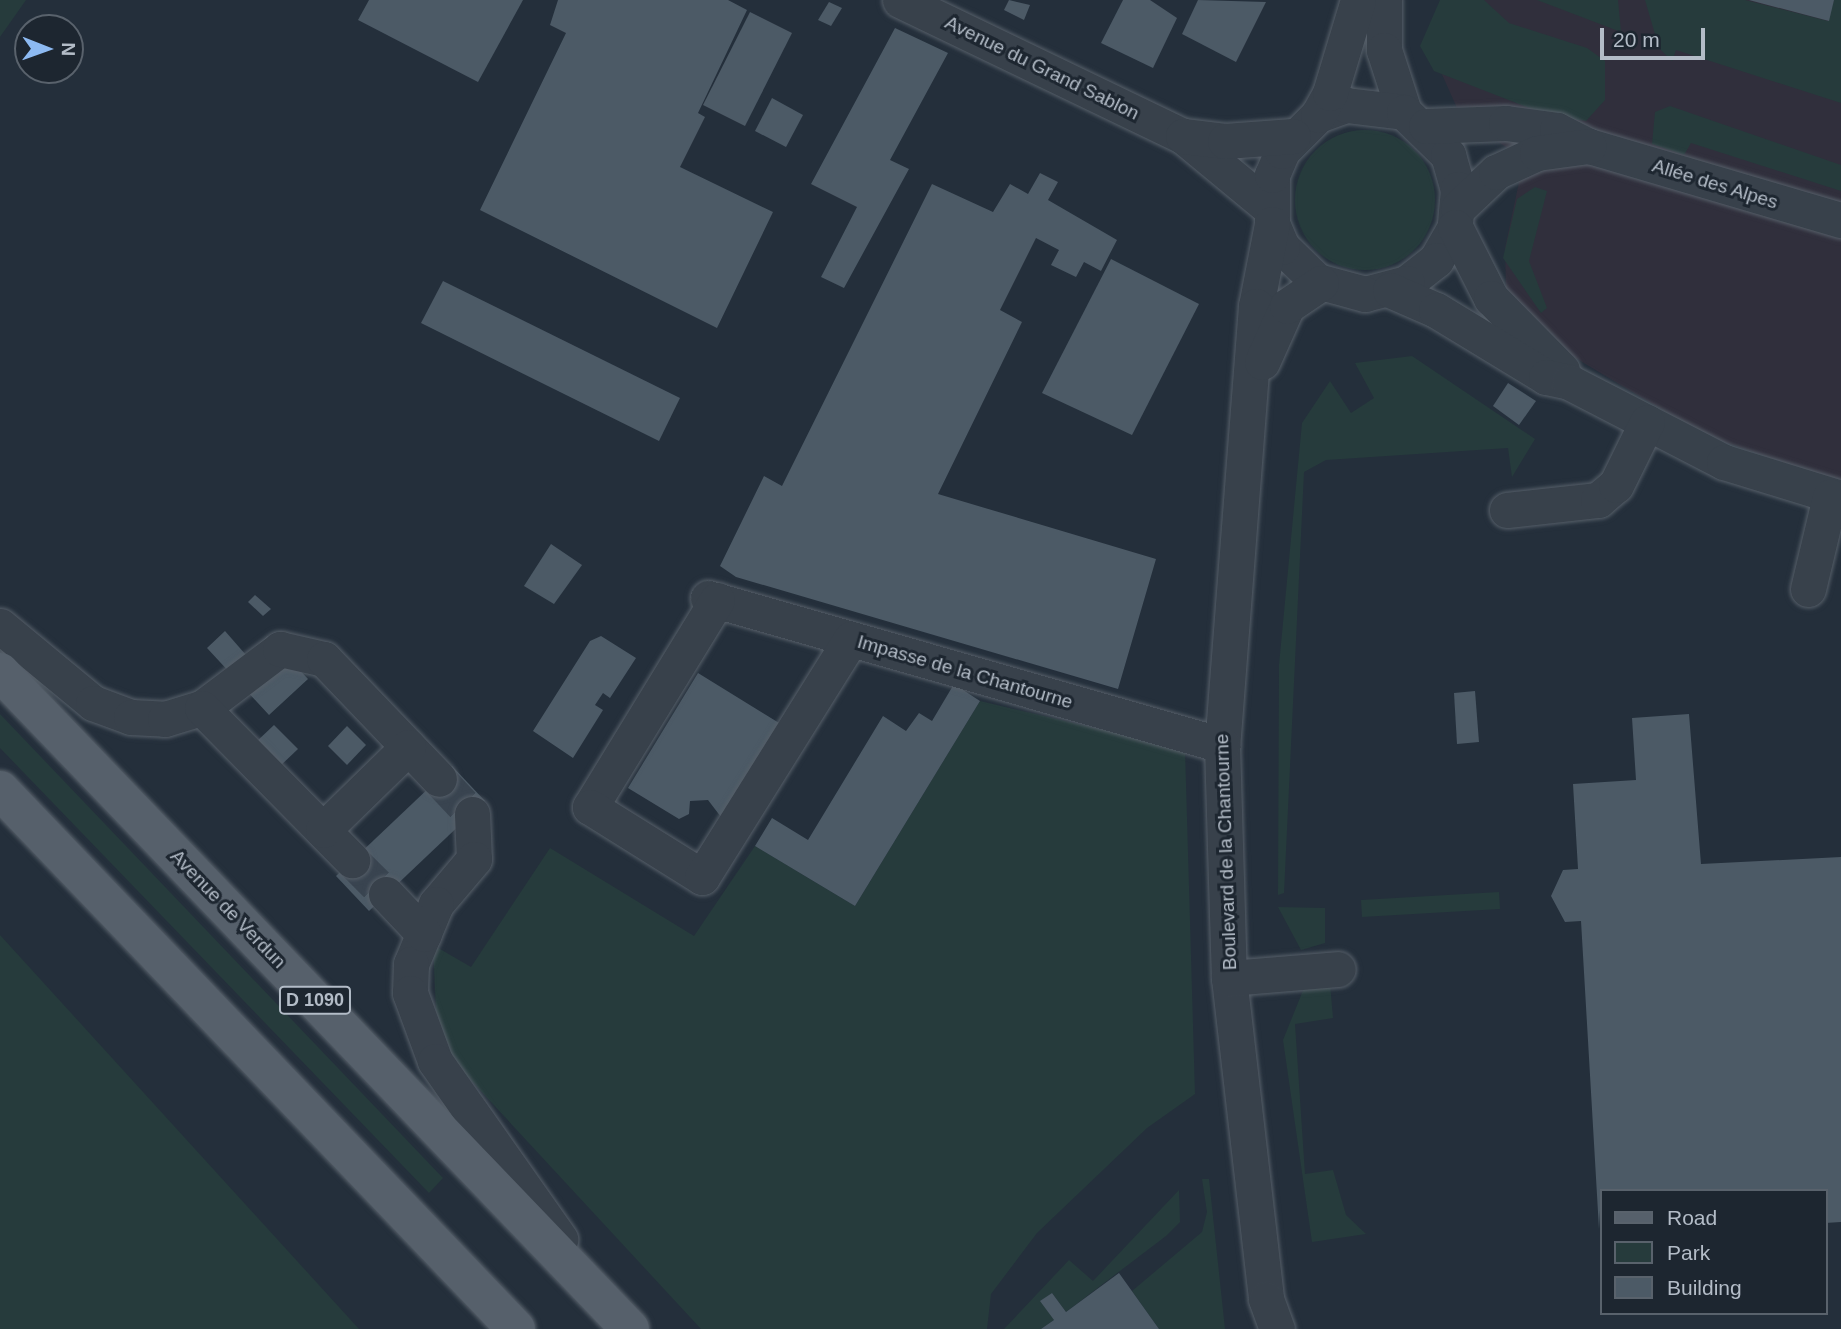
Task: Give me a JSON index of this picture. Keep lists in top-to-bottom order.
{
  "streets": {
    "main road": ["Avenue de Verdun", "D 1090"],
    "street": [
      "Avenue du Grand Sablon",
      "Allée des Alpes",
      "Impasse de la Chantourne",
      "Boulevard de la Chantourne"
    ]
  },
  "crossings": [
    ["Avenue du Grand Sablon", "Allée des Alpes"],
    ["Avenue du Grand Sablon", "Boulevard de la Chantourne"],
    ["Allée des Alpes", "Boulevard de la Chantourne"],
    ["Impasse de la Chantourne", "Boulevard de la Chantourne"]
  ],
  "legend": ["Road", "Park", "Building"],
  "scale_bar": "20 m",
  "north": "right"
}
